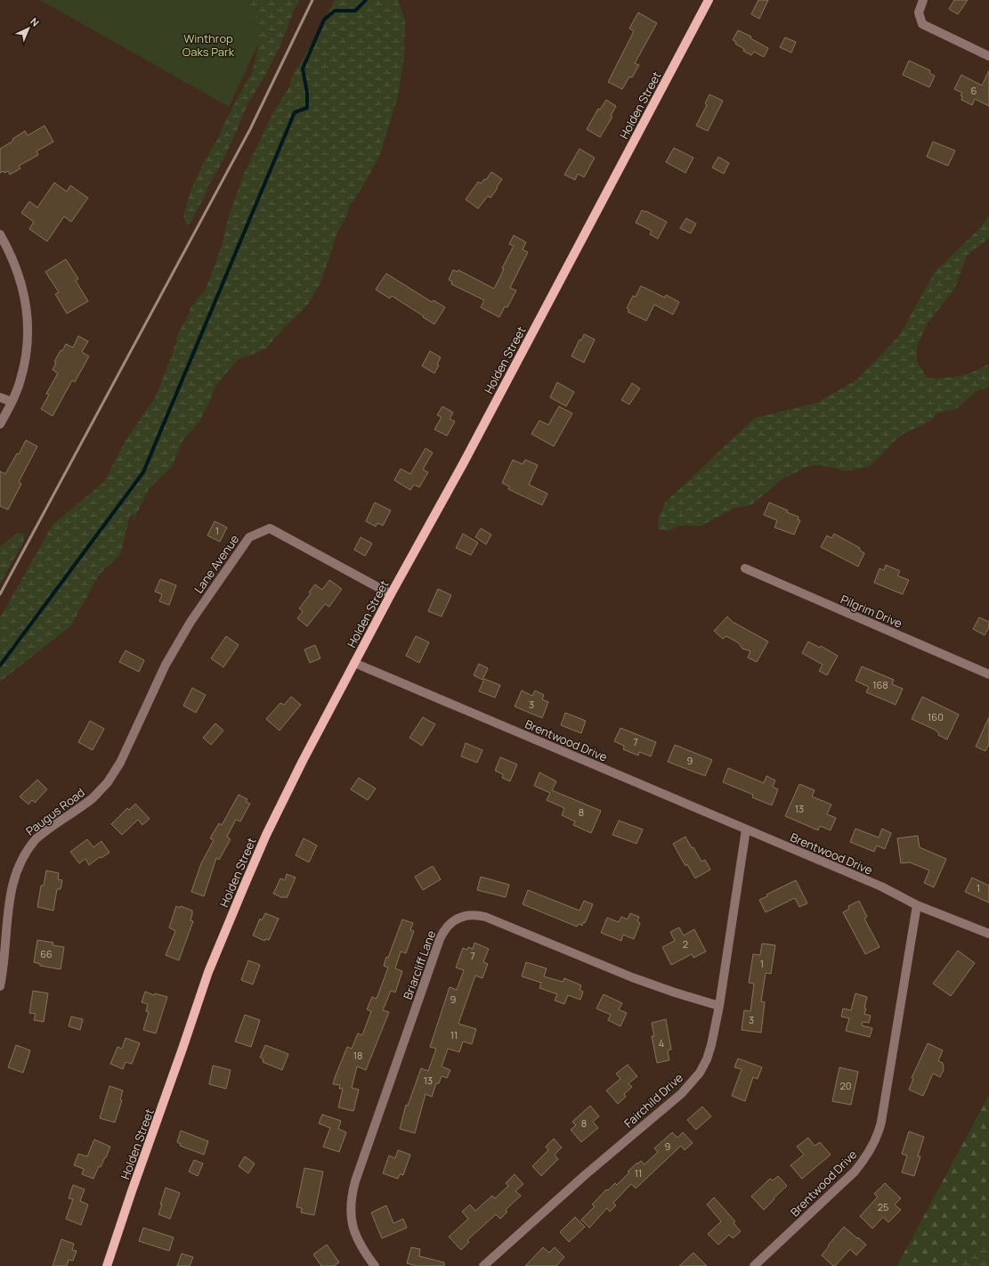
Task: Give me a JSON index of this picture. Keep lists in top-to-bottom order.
{
  "streets": {
    "main road": ["Holden Street"],
    "street": [
      "Lane Avenue",
      "Pilgrim Drive",
      "Brentwood Drive",
      "Paugus Road",
      "Briarcliff Lane",
      "Fairchild Drive"
    ]
  },
  "crossings": [
    ["Holden Street", "Lane Avenue"],
    ["Holden Street", "Brentwood Drive"],
    ["Lane Avenue", "Paugus Road"],
    ["Brentwood Drive", "Fairchild Drive"],
    ["Briarcliff Lane", "Fairchild Drive"]
  ],
  "parks": ["Winthrop Oaks Park"],
  "house_numbers": [
    "6",
    "1",
    "168",
    "3",
    "160",
    "7",
    "9",
    "13",
    "8",
    "1",
    "2",
    "66",
    "7",
    "1",
    "9",
    "3",
    "11",
    "4",
    "18",
    "13",
    "20",
    "8",
    "9",
    "11",
    "25"
  ],
  "north": "top right"
}
